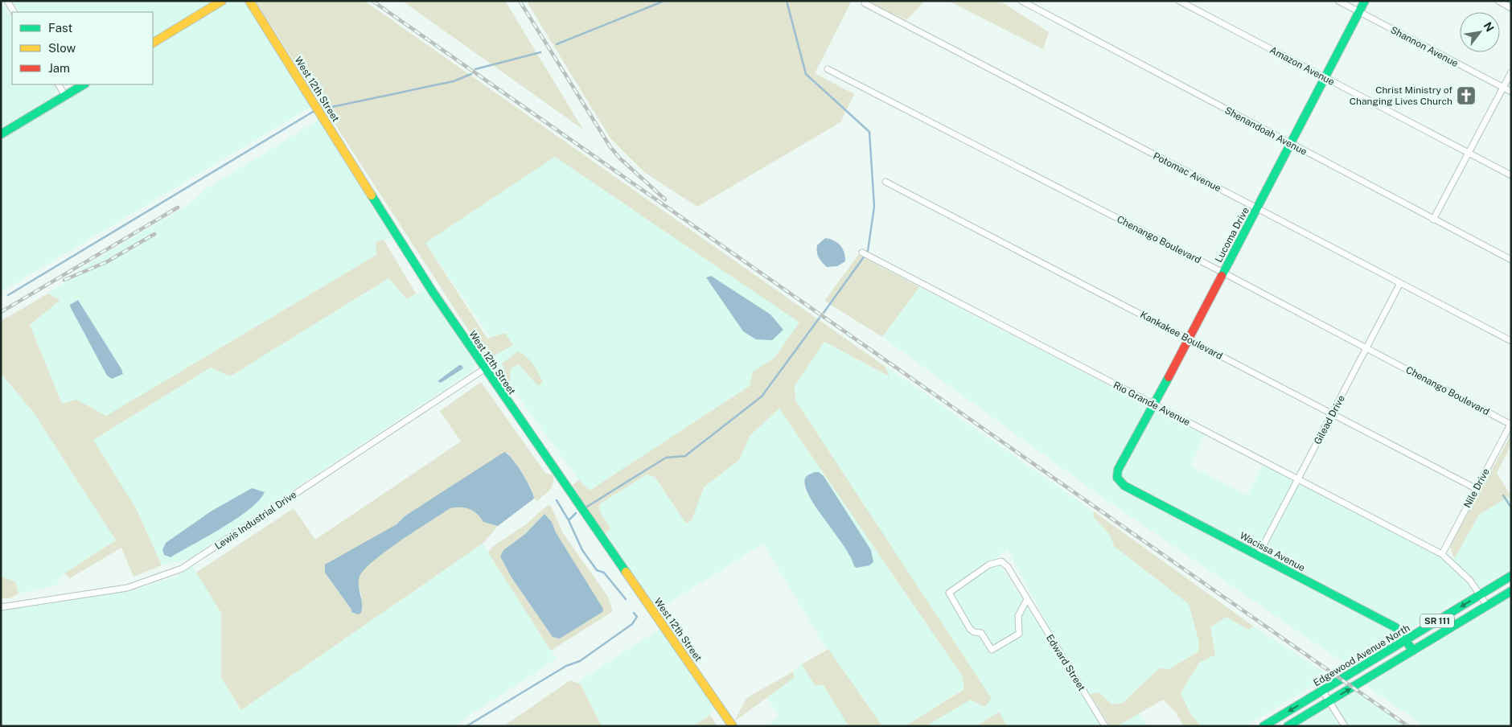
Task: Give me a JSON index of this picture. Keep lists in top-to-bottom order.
{
  "streets": {
    "street": [
      "Shannon Avenue",
      "Amazon Avenue",
      "West 12th Street",
      "Shenandoah Avenue",
      "Potomac Avenue",
      "Lucoma Drive",
      "Chenango Boulevard",
      "Kankakee Boulevard",
      "Rio Grande Avenue",
      "Gilead Drive",
      "Nile Drive",
      "Lewis Industrial Drive",
      "Wacissa Avenue",
      "SR 111",
      "Edgewood Avenue North",
      "Edward Street"
    ]
  },
  "crossings": [
    ["Shannon Avenue", "Lucoma Drive"],
    ["Amazon Avenue", "Lucoma Drive"],
    ["West 12th Street", "Lewis Industrial Drive"],
    ["Shenandoah Avenue", "Lucoma Drive"],
    ["Potomac Avenue", "Lucoma Drive"],
    ["Potomac Avenue", "Gilead Drive"],
    ["Lucoma Drive", "Chenango Boulevard"],
    ["Lucoma Drive", "Kankakee Boulevard"],
    ["Lucoma Drive", "Rio Grande Avenue"],
    ["Lucoma Drive", "Wacissa Avenue"],
    ["Chenango Boulevard", "Gilead Drive"],
    ["Chenango Boulevard", "Nile Drive"],
    ["Kankakee Boulevard", "Gilead Drive"],
    ["Kankakee Boulevard", "Nile Drive"],
    ["Rio Grande Avenue", "Gilead Drive"],
    ["Rio Grande Avenue", "Nile Drive"],
    ["Rio Grande Avenue", "SR 111"],
    ["Rio Grande Avenue", "Edgewood Avenue North"],
    ["Gilead Drive", "Wacissa Avenue"],
    ["Wacissa Avenue", "SR 111"],
    ["Wacissa Avenue", "Edgewood Avenue North"]
  ],
  "places": {
    "church": ["Christ Ministry of Changing Lives Church"]
  },
  "legend": ["Fast", "Slow", "Jam"],
  "north": "top right"
}
